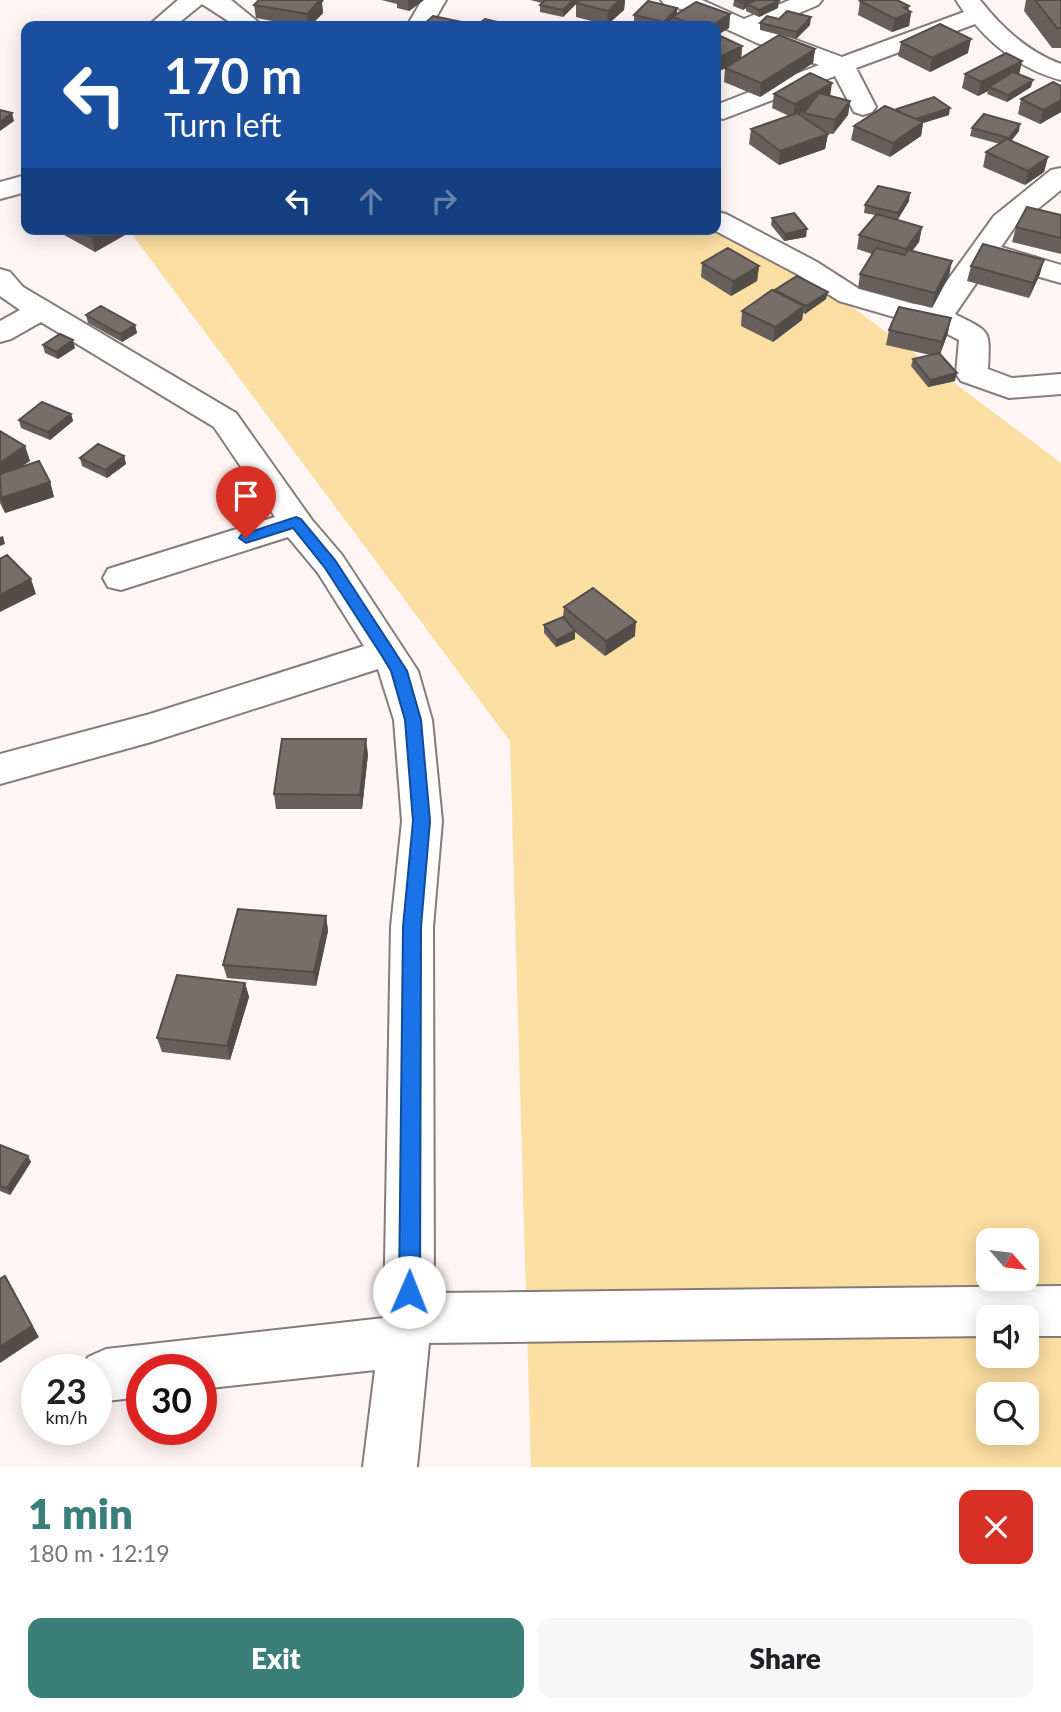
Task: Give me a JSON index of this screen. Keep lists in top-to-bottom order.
{
  "north": "bottom right",
  "page": {
    "turn": ["170 m", "Turn left"],
    "speed": "23 km/h",
    "limit": "30",
    "heading": ["1 min", "180 m · 12:19"],
    "buttons": ["Exit", "Share"]
  }
}
